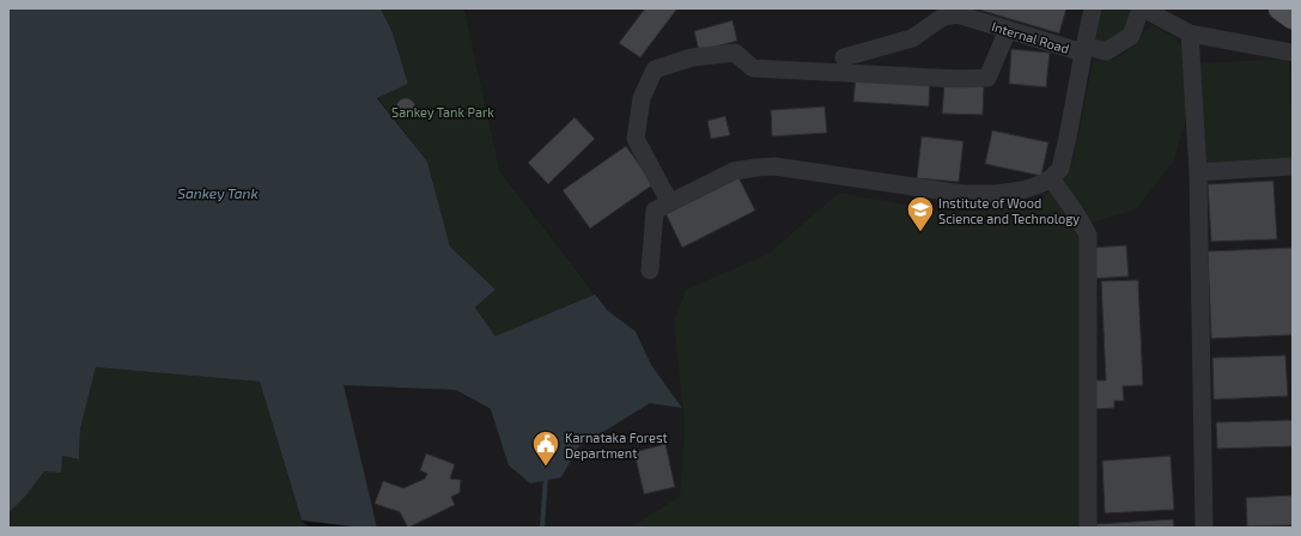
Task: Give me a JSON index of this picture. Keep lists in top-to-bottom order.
{
  "streets": {
    "lane": ["Internal Road"]
  },
  "water": ["Sankey Tank"],
  "parks": ["Sankey Tank Park"],
  "places": {
    "school or university": ["Institute of Wood Science and Technology"],
    "public building": ["Karnataka Forest Department"]
  }
}
